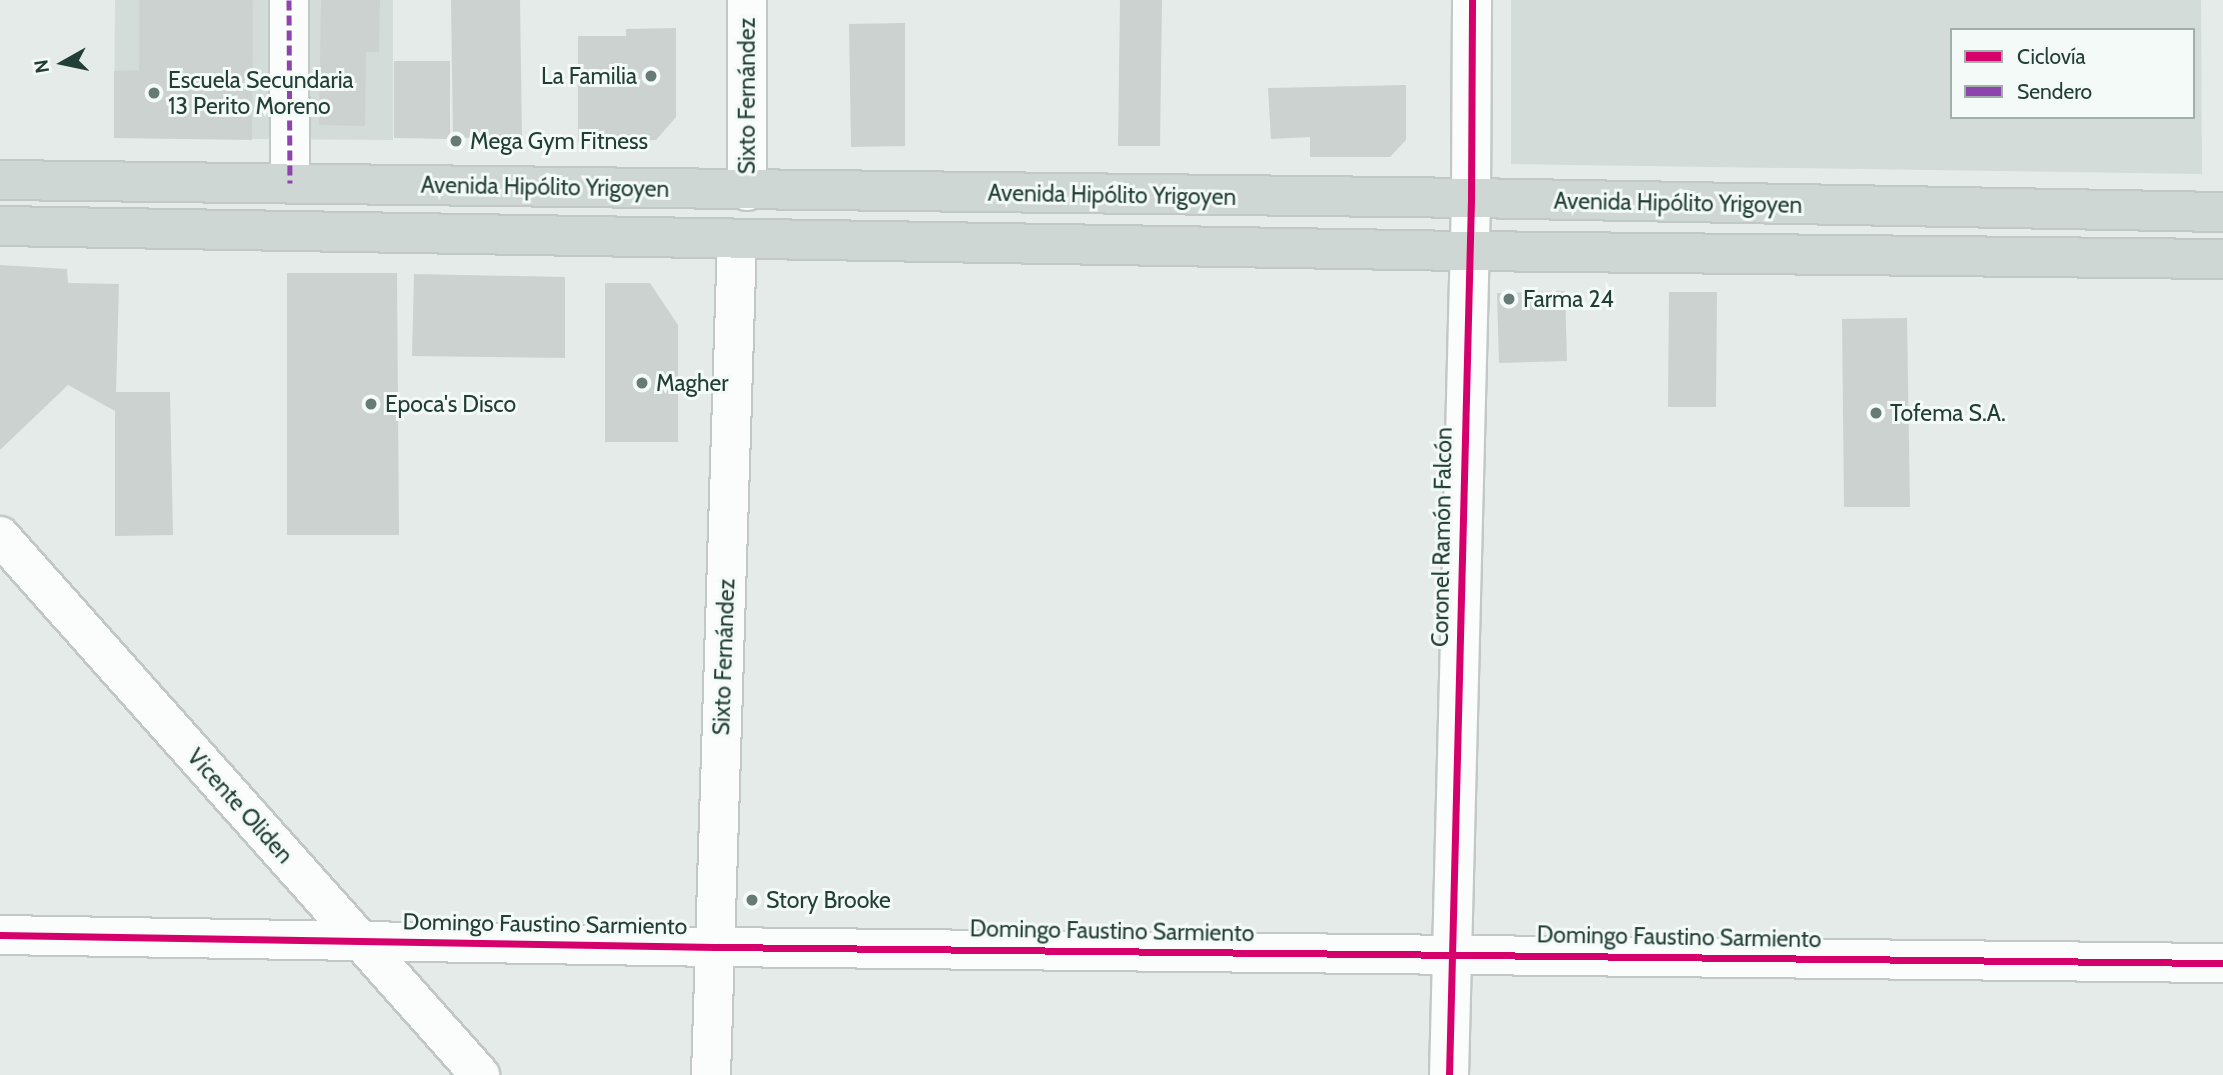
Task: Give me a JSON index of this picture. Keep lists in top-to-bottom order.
{
  "streets": {
    "main road": ["Avenida Hipólito Yrigoyen"],
    "street": [
      "Sixto Fernández",
      "Coronel Ramón Falcón",
      "Vicente Oliden",
      "Domingo Faustino Sarmiento"
    ]
  },
  "crossings": [
    ["Sixto Fernández", "Avenida Hipólito Yrigoyen"],
    ["Sixto Fernández", "Domingo Faustino Sarmiento"],
    ["Avenida Hipólito Yrigoyen", "Coronel Ramón Falcón"],
    ["Coronel Ramón Falcón", "Domingo Faustino Sarmiento"],
    ["Vicente Oliden", "Domingo Faustino Sarmiento"]
  ],
  "places": [
    "La Familia",
    "Escuela Secundaria 13 Perito Moreno",
    "Mega Gym Fitness",
    "Farma 24",
    "Magher",
    "Epoca's Disco",
    "Tofema S.A.",
    "Story Brooke"
  ],
  "legend": ["Ciclovía", "Sendero"],
  "north": "left"
}
